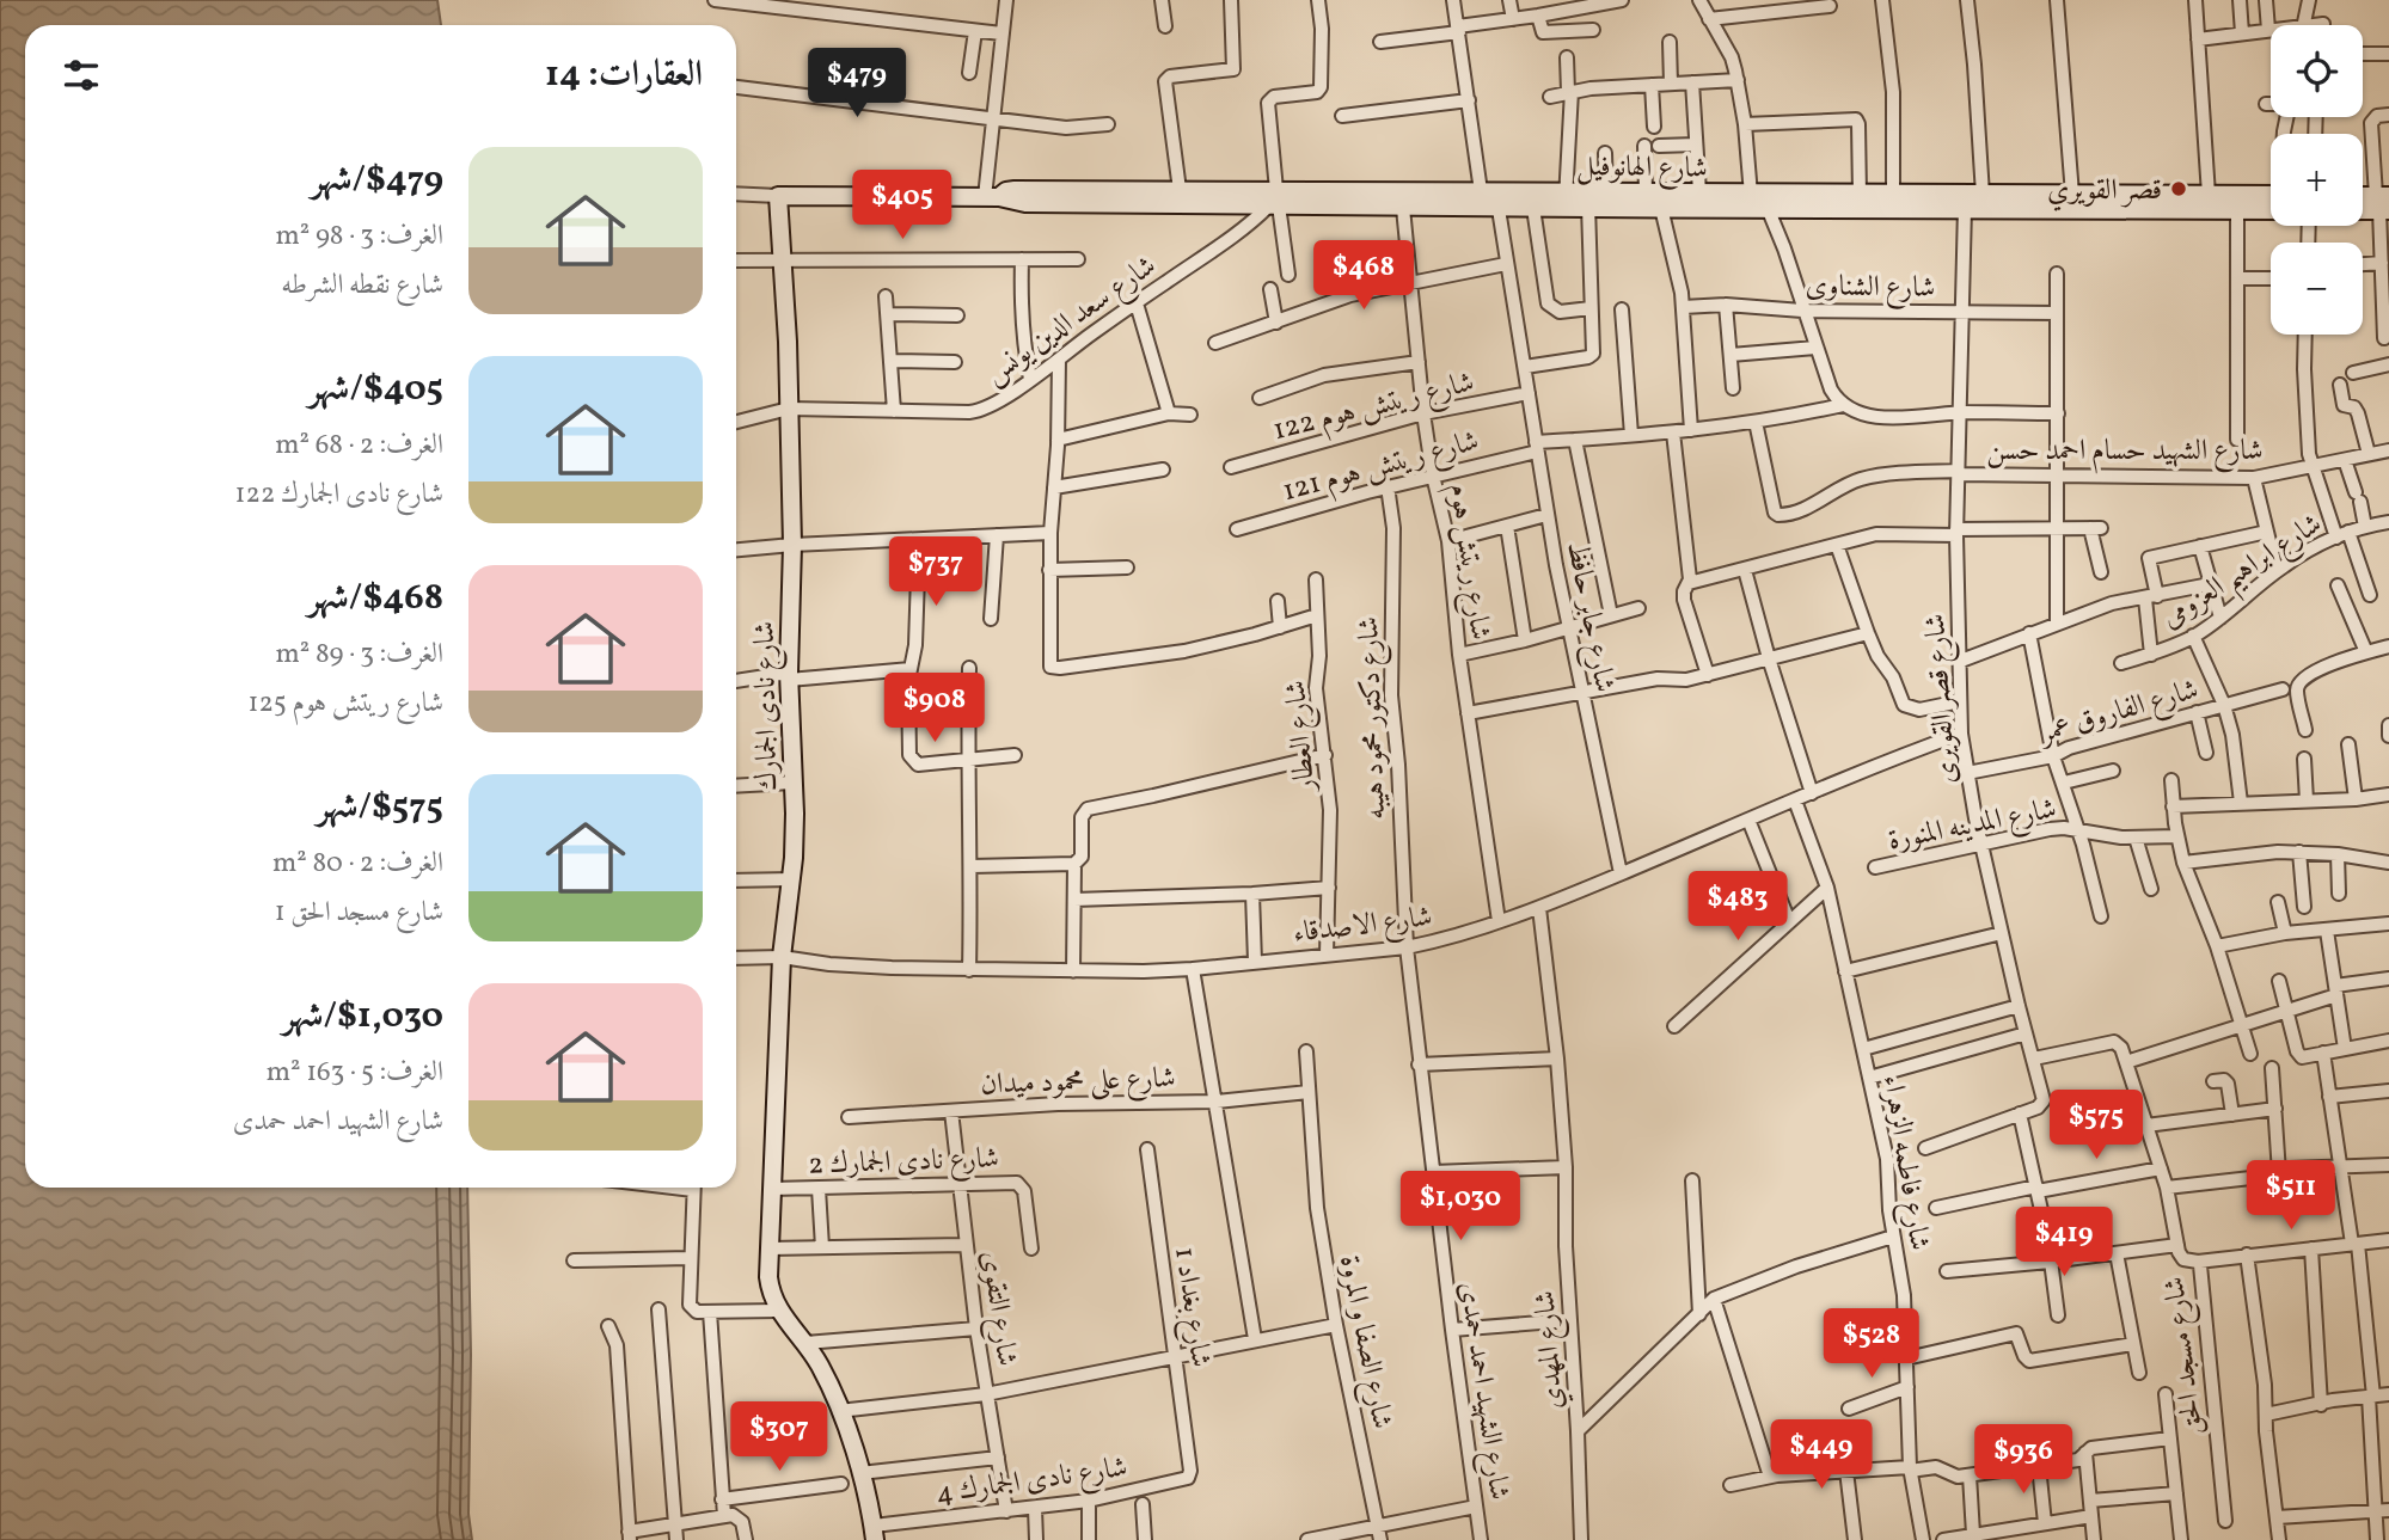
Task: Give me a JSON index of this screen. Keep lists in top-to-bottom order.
{
  "streets": {
    "street": [
      "شارع الهانوفيل",
      "شارع الشناوى",
      "شارع سعد الدين يونس",
      "شارع ريتش هوم 122",
      "شارع الشهيد حسام احمد حسن",
      "شارع ريتش هوم 121",
      "شارع ريتش هوم",
      "شارع ابراهيم العزومى",
      "شارع جابر حافظ",
      "شارع قصر القويرى",
      "شارع نادى الجمارك",
      "شارع الفاروق عمر",
      "شارع دكتور محمود هيبه",
      "شارع العطار",
      "شارع المدينه المنورة",
      "شارع الاصدقاء",
      "شارع على محمود ميدان",
      "شارع نادى الجمارك 2",
      "شارع فاطمه الزهراء",
      "شارع بغداد 1",
      "شارع التقوى",
      "شارع الصفا و المروة",
      "شارع المهدي",
      "شارع مسجد الحق",
      "شارع الشهيد احمد حمدى",
      "شارع نادى الجمارك 4"
    ]
  },
  "crossings": [
    ["شارع الهانوفيل", "شارع سعد الدين يونس"],
    ["شارع الهانوفيل", "شارع ريتش هوم"],
    ["شارع الهانوفيل", "شارع جابر حافظ"],
    ["شارع الهانوفيل", "شارع قصر القويرى"],
    ["شارع الهانوفيل", "شارع نادى الجمارك"],
    ["شارع الشناوى", "شارع قصر القويرى"],
    ["شارع سعد الدين يونس", "شارع نادى الجمارك"],
    ["شارع ريتش هوم 122", "شارع ريتش هوم"],
    ["شارع ريتش هوم 122", "شارع جابر حافظ"],
    ["شارع الشهيد حسام احمد حسن", "شارع ريتش هوم 121"],
    ["شارع الشهيد حسام احمد حسن", "شارع قصر القويرى"],
    ["شارع ريتش هوم 121", "شارع ريتش هوم"],
    ["شارع ريتش هوم 121", "شارع جابر حافظ"],
    ["شارع ريتش هوم 121", "شارع دكتور محمود هيبه"],
    ["شارع ريتش هوم", "شارع الاصدقاء"],
    ["شارع جابر حافظ", "شارع الاصدقاء"],
    ["شارع قصر القويرى", "شارع الفاروق عمر"],
    ["شارع قصر القويرى", "شارع المدينه المنورة"],
    ["شارع قصر القويرى", "شارع الاصدقاء"],
    ["شارع نادى الجمارك", "شارع الاصدقاء"],
    ["شارع نادى الجمارك", "شارع نادى الجمارك 2"],
    ["شارع نادى الجمارك", "شارع نادى الجمارك 4"],
    ["شارع دكتور محمود هيبه", "شارع الاصدقاء"],
    ["شارع دكتور محمود هيبه", "شارع الشهيد احمد حمدى"],
    ["شارع العطار", "شارع الاصدقاء"],
    ["شارع الاصدقاء", "شارع فاطمه الزهراء"],
    ["شارع الاصدقاء", "شارع المهدي"],
    ["شارع الاصدقاء", "شارع الشهيد احمد حمدى"],
    ["شارع على محمود ميدان", "شارع التقوى"],
    ["شارع على محمود ميدان", "شارع الصفا و المروة"],
    ["شارع نادى الجمارك 2", "شارع التقوى"],
    ["شارع بغداد 1", "شارع نادى الجمارك 4"],
    ["شارع التقوى", "شارع نادى الجمارك 4"]
  ],
  "places": ["قصر القويري"],
  "page": {
    "map_buttons": ["+", "−"],
    "heading": "العقارات: 14",
    "price": [
      "$479",
      "$405",
      "$468",
      "$737",
      "$908",
      "$483",
      "$575",
      "$511",
      "$1,030",
      "$419",
      "$528",
      "$307",
      "$449",
      "$936"
    ],
    "list": [
      {
        "name": "$479/شهر",
        "note": "الغرف: 3 · 98 m² · شارع نقطه الشرطه"
      },
      {
        "name": "$405/شهر",
        "note": "الغرف: 2 · 68 m² · شارع نادى الجمارك 122"
      },
      {
        "name": "$468/شهر",
        "note": "الغرف: 3 · 89 m² · شارع ريتش هوم 125"
      },
      {
        "name": "$575/شهر",
        "note": "الغرف: 2 · 80 m² · شارع مسجد الحق 1"
      },
      {
        "name": "$1,030/شهر",
        "note": "الغرف: 5 · 163 m² · شارع الشهيد احمد حمدى"
      }
    ]
  }
}
